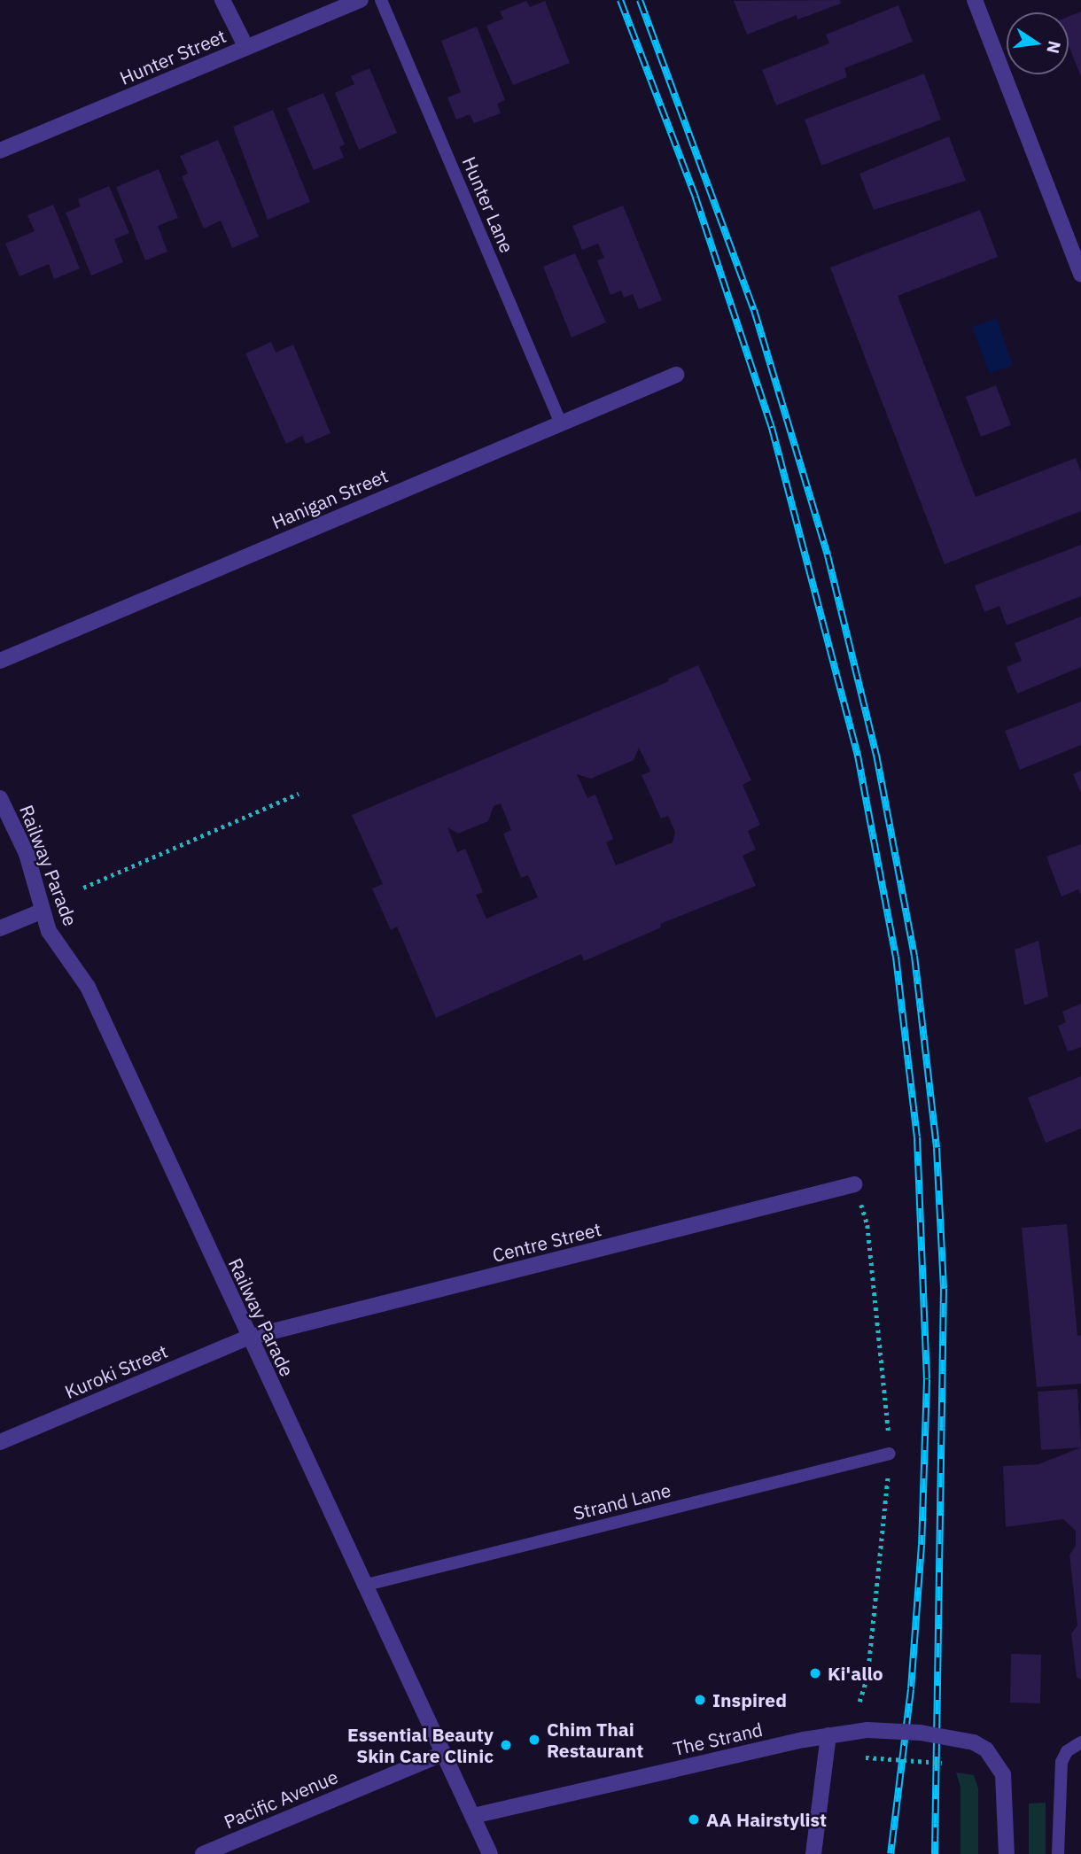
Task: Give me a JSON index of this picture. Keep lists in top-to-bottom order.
{
  "streets": {
    "street": [
      "Hunter Street",
      "Hanigan Street",
      "Railway Parade",
      "Centre Street",
      "Kuroki Street",
      "The Strand",
      "Pacific Avenue"
    ],
    "lane": ["Hunter Lane", "Strand Lane"]
  },
  "crossings": [
    ["Hunter Lane", "Hanigan Street"],
    ["Railway Parade", "Centre Street"],
    ["Railway Parade", "Kuroki Street"],
    ["Railway Parade", "Strand Lane"],
    ["Railway Parade", "The Strand"],
    ["Railway Parade", "Pacific Avenue"],
    ["Centre Street", "Kuroki Street"]
  ],
  "places": [
    "Ki'allo",
    "Inspired",
    "Chim Thai Restaurant",
    "Essential Beauty Skin Care Clinic",
    "AA Hairstylist"
  ],
  "north": "right"
}
